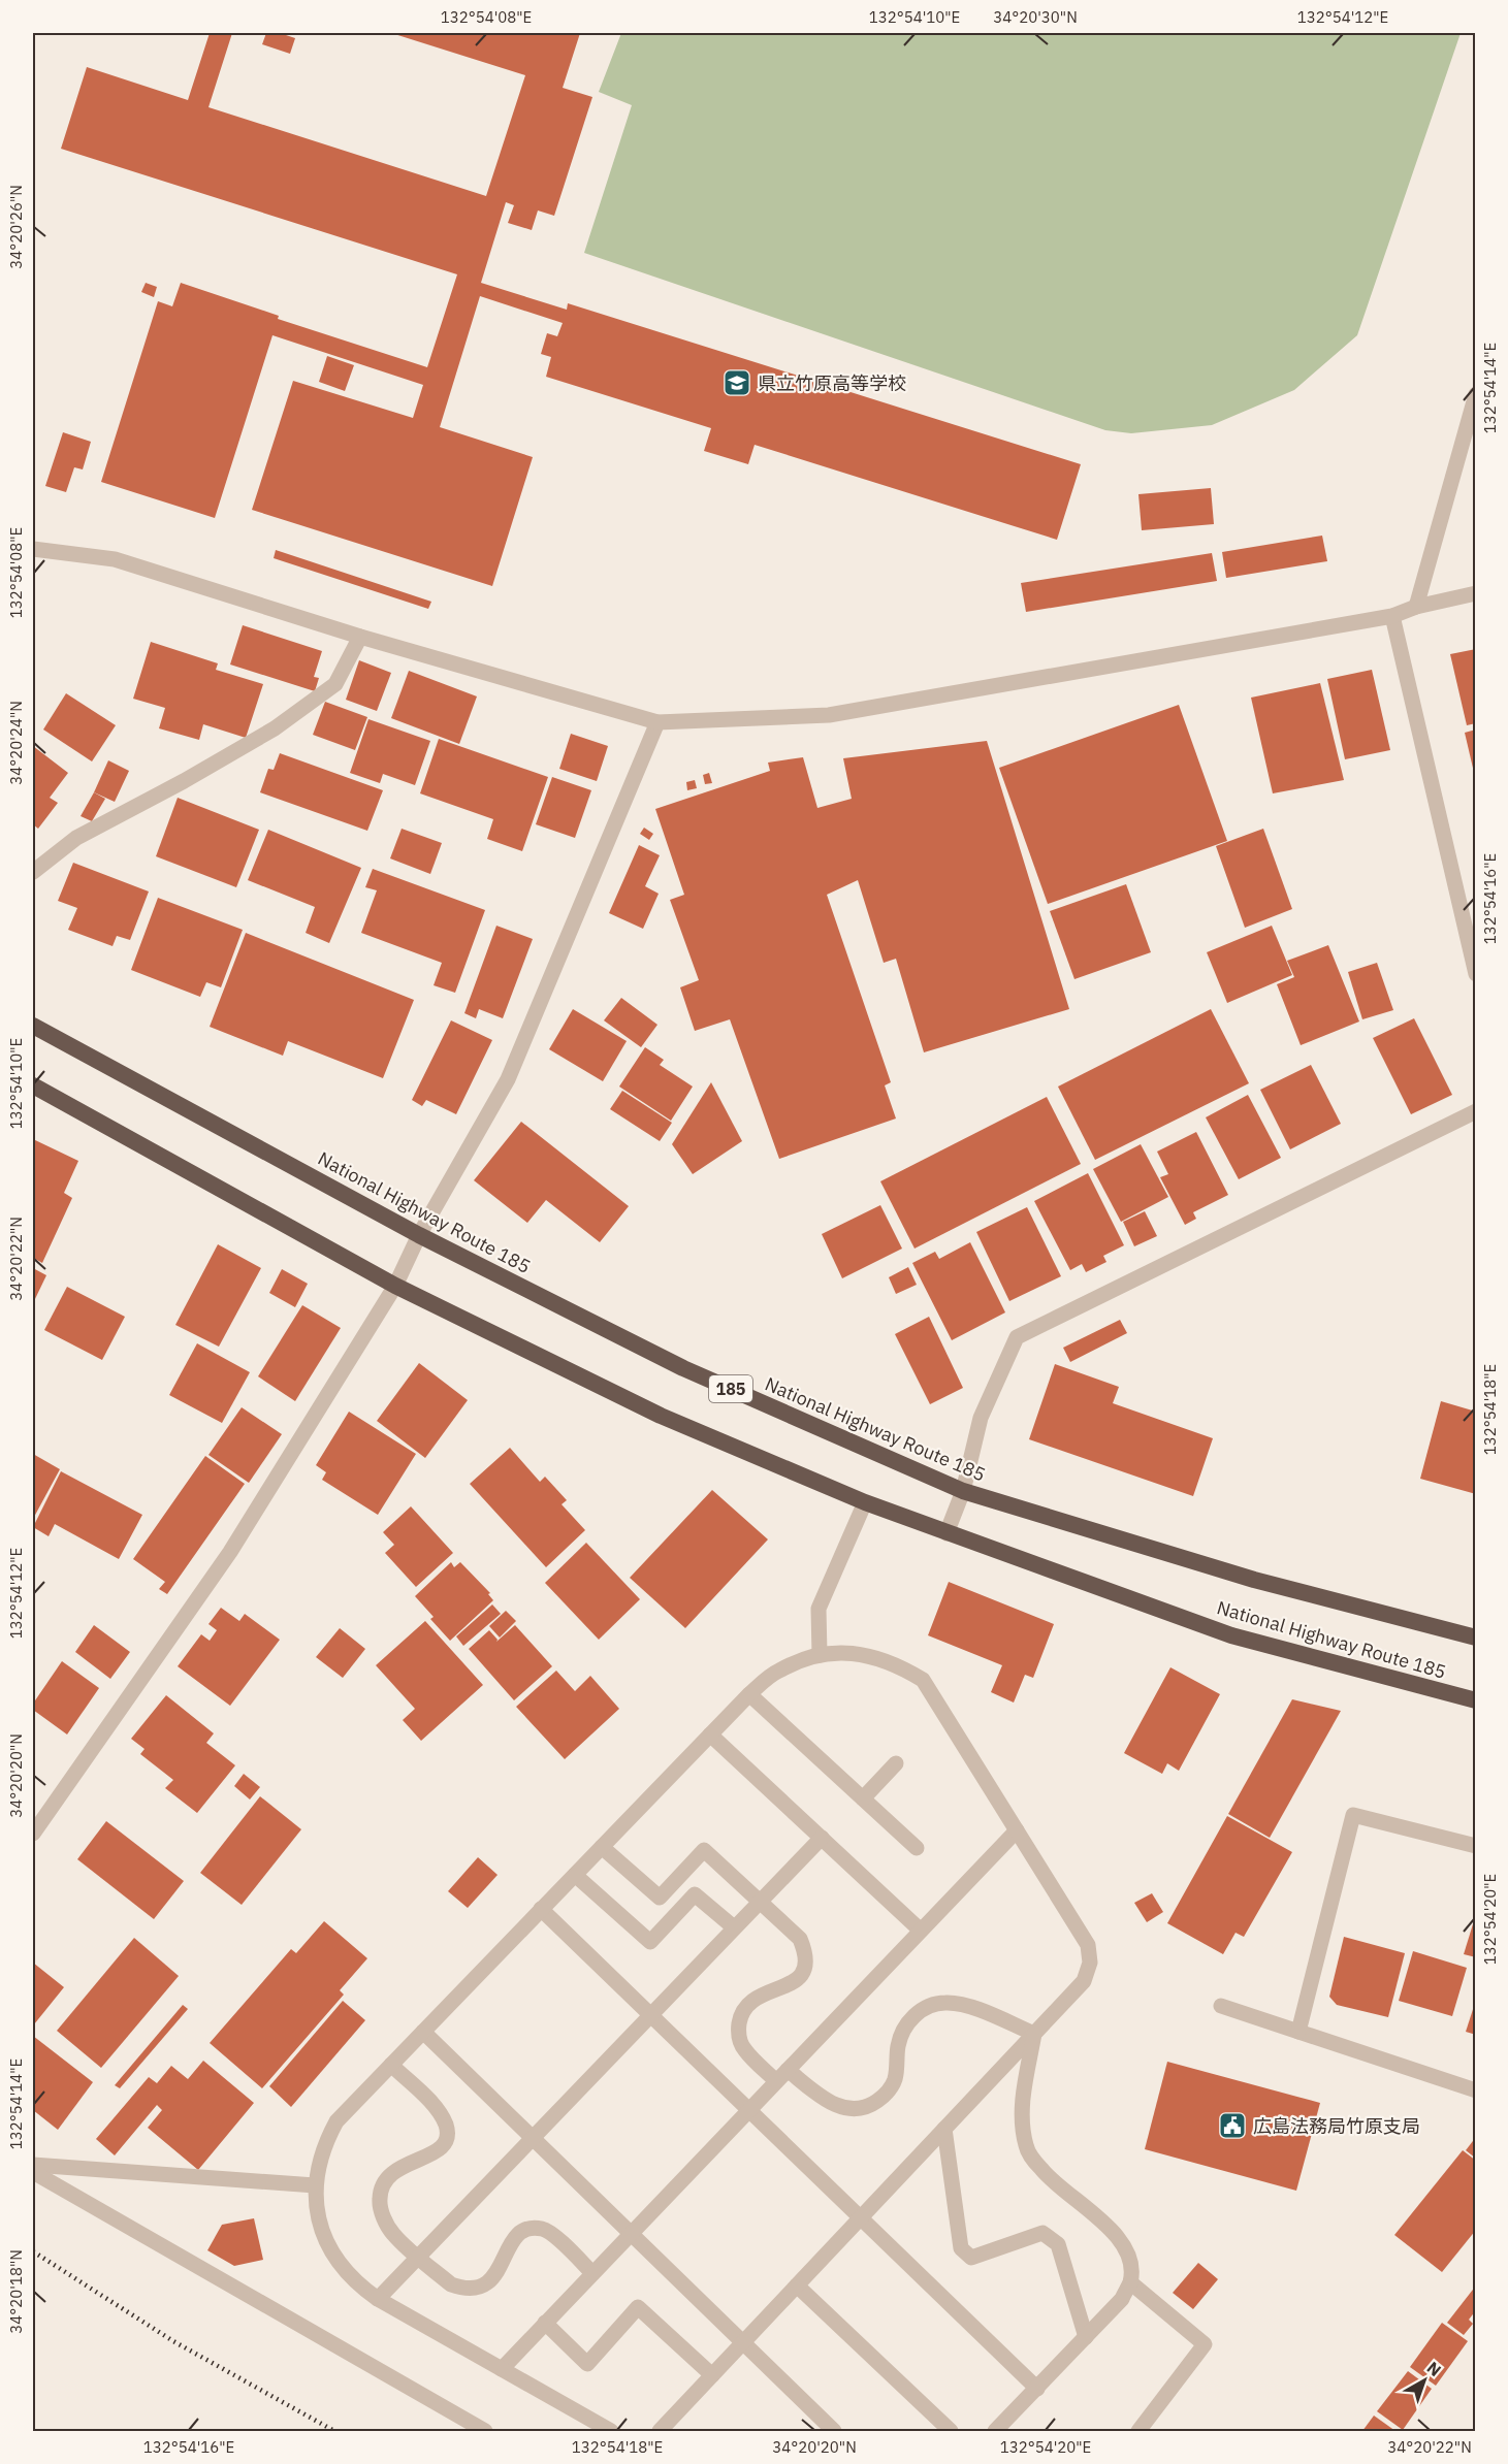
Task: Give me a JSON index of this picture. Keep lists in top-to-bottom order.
{
  "streets": {
    "highway": ["National Highway Route 185", "185"]
  },
  "places": {
    "school or university": ["県立竹原高等学校"],
    "public building": ["広島法務局竹原支局"]
  },
  "north": "top right",
  "coordinates": [
    "132°54'08\"E",
    "132°54'10\"E",
    "34°20'30\"N",
    "132°54'12\"E",
    "34°20'26\"N",
    "132°54'14\"E",
    "34°20'24\"N",
    "132°54'16\"E",
    "34°20'22\"N",
    "132°54'18\"E",
    "34°20'20\"N",
    "132°54'20\"E",
    "34°20'18\"N"
  ]
}
